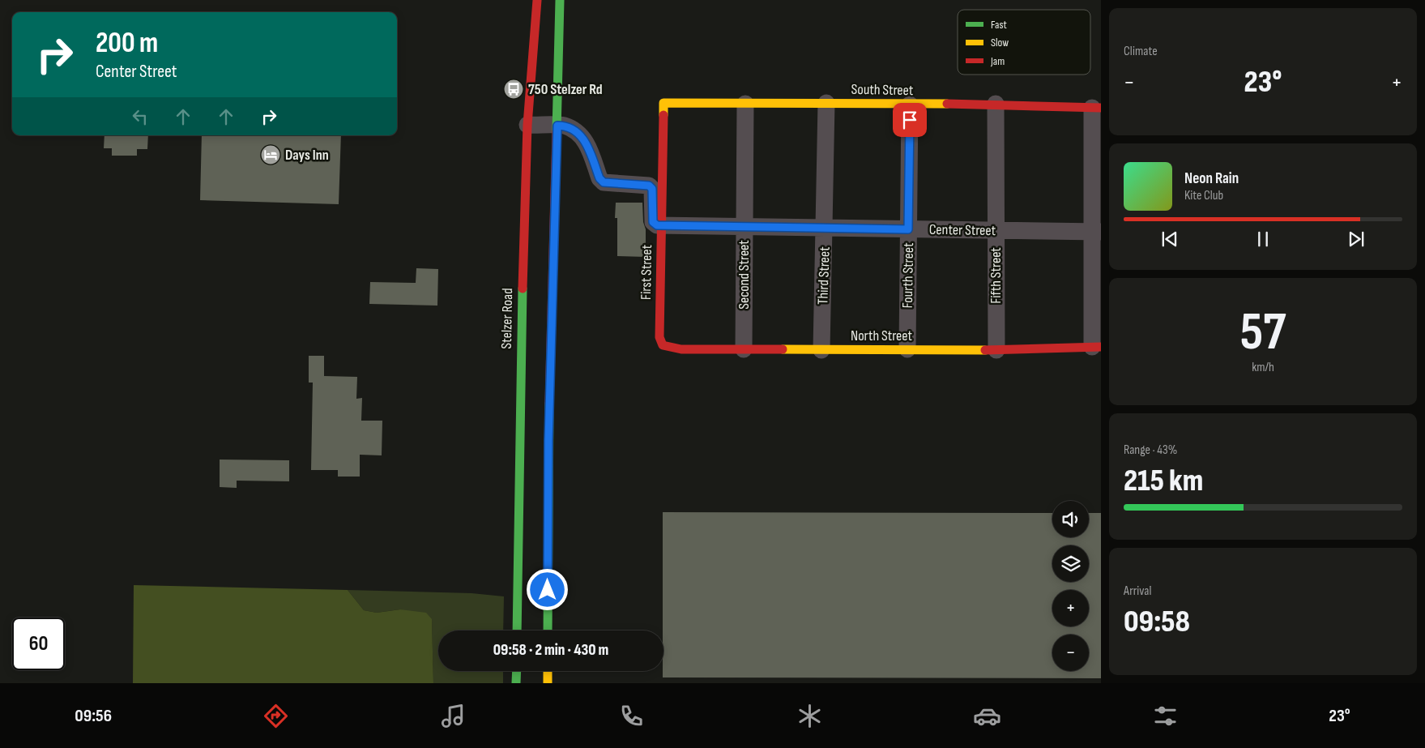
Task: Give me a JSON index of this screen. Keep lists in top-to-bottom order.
{
  "streets": {
    "main road": [
      "South Street",
      "First Street",
      "Stelzer Road",
      "North Street"
    ],
    "street": [
      "Center Street",
      "Second Street",
      "Third Street",
      "Fourth Street",
      "Fifth Street"
    ]
  },
  "crossings": [
    ["South Street", "First Street"],
    ["South Street", "Second Street"],
    ["South Street", "Third Street"],
    ["South Street", "Fourth Street"],
    ["South Street", "Fifth Street"],
    ["Center Street", "First Street"],
    ["Center Street", "Second Street"],
    ["Center Street", "Third Street"],
    ["Center Street", "Fourth Street"],
    ["Center Street", "Fifth Street"],
    ["First Street", "North Street"],
    ["Second Street", "North Street"],
    ["Third Street", "North Street"],
    ["Fourth Street", "North Street"],
    ["Fifth Street", "North Street"]
  ],
  "places": {
    "bus stop": ["750 Stelzer Rd"],
    "hotel": ["Days Inn"]
  },
  "legend": ["Fast", "Slow", "Jam"],
  "page": {
    "tile": [
      "Climate",
      ["57", "km/h"],
      ["Range · 43%", "215 km"],
      ["Arrival", "09:58"]
    ],
    "turn": ["200 m", "Center Street"],
    "heat": ["−", "23°", "+"],
    "song": ["Neon Rain", "Kite Club"],
    "map_buttons": ["+", "−"],
    "limit": "60",
    "trip": "09:58 · 2 min · 430 m",
    "tabs": ["09:56", "23°"]
  }
}
